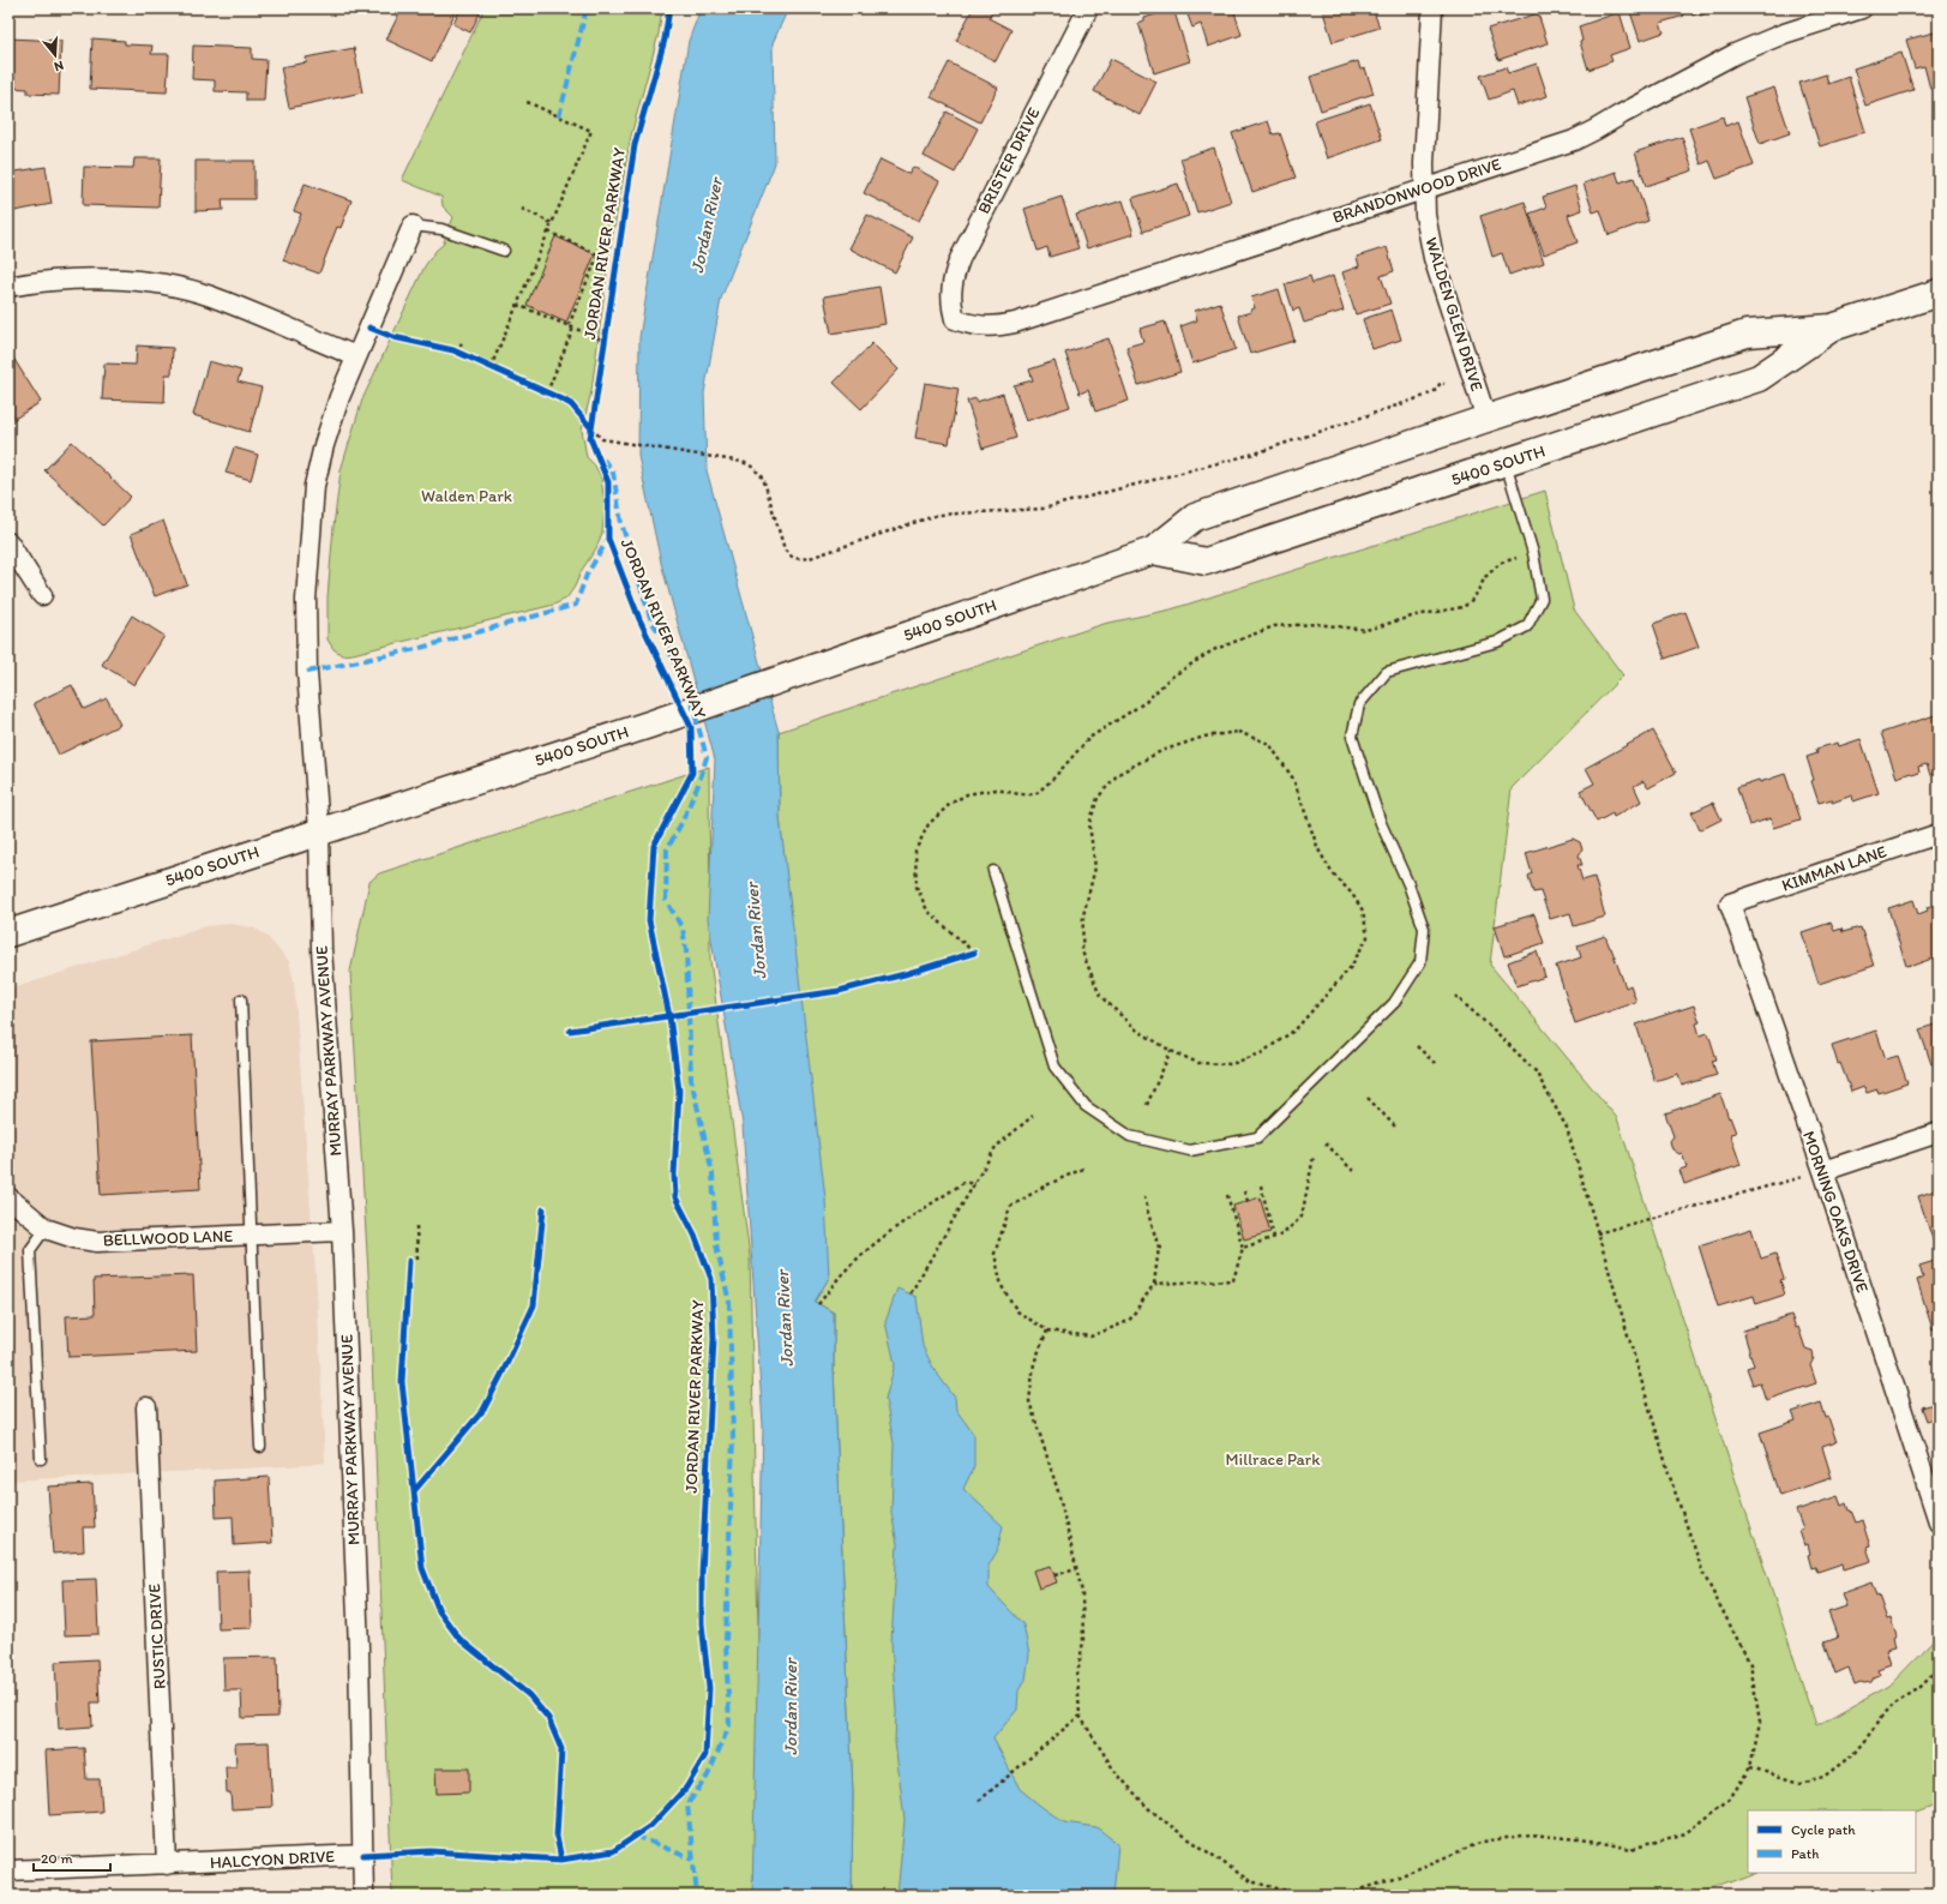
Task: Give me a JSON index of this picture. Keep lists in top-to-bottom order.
{
  "streets": {
    "main road": ["5400 SOUTH"],
    "street": [
      "BRISTER DRIVE",
      "BRANDONWOOD DRIVE",
      "WALDEN GLEN DRIVE",
      "KIMMAN LANE",
      "MURRAY PARKWAY AVENUE",
      "MORNING OAKS DRIVE",
      "BELLWOOD LANE",
      "RUSTIC DRIVE",
      "HALCYON DRIVE"
    ],
    "cycle path": ["JORDAN RIVER PARKWAY"]
  },
  "crossings": [
    ["BRISTER DRIVE", "BRANDONWOOD DRIVE"],
    ["BRANDONWOOD DRIVE", "WALDEN GLEN DRIVE"],
    ["WALDEN GLEN DRIVE", "5400 SOUTH"],
    ["5400 SOUTH", "MURRAY PARKWAY AVENUE"],
    ["KIMMAN LANE", "MORNING OAKS DRIVE"],
    ["MURRAY PARKWAY AVENUE", "BELLWOOD LANE"],
    ["MURRAY PARKWAY AVENUE", "HALCYON DRIVE"],
    ["RUSTIC DRIVE", "HALCYON DRIVE"]
  ],
  "water": ["Jordan River"],
  "parks": ["Walden Park", "Millrace Park"],
  "legend": ["Cycle path", "Path"],
  "scale_bar": "20 m",
  "north": "bottom"
}
